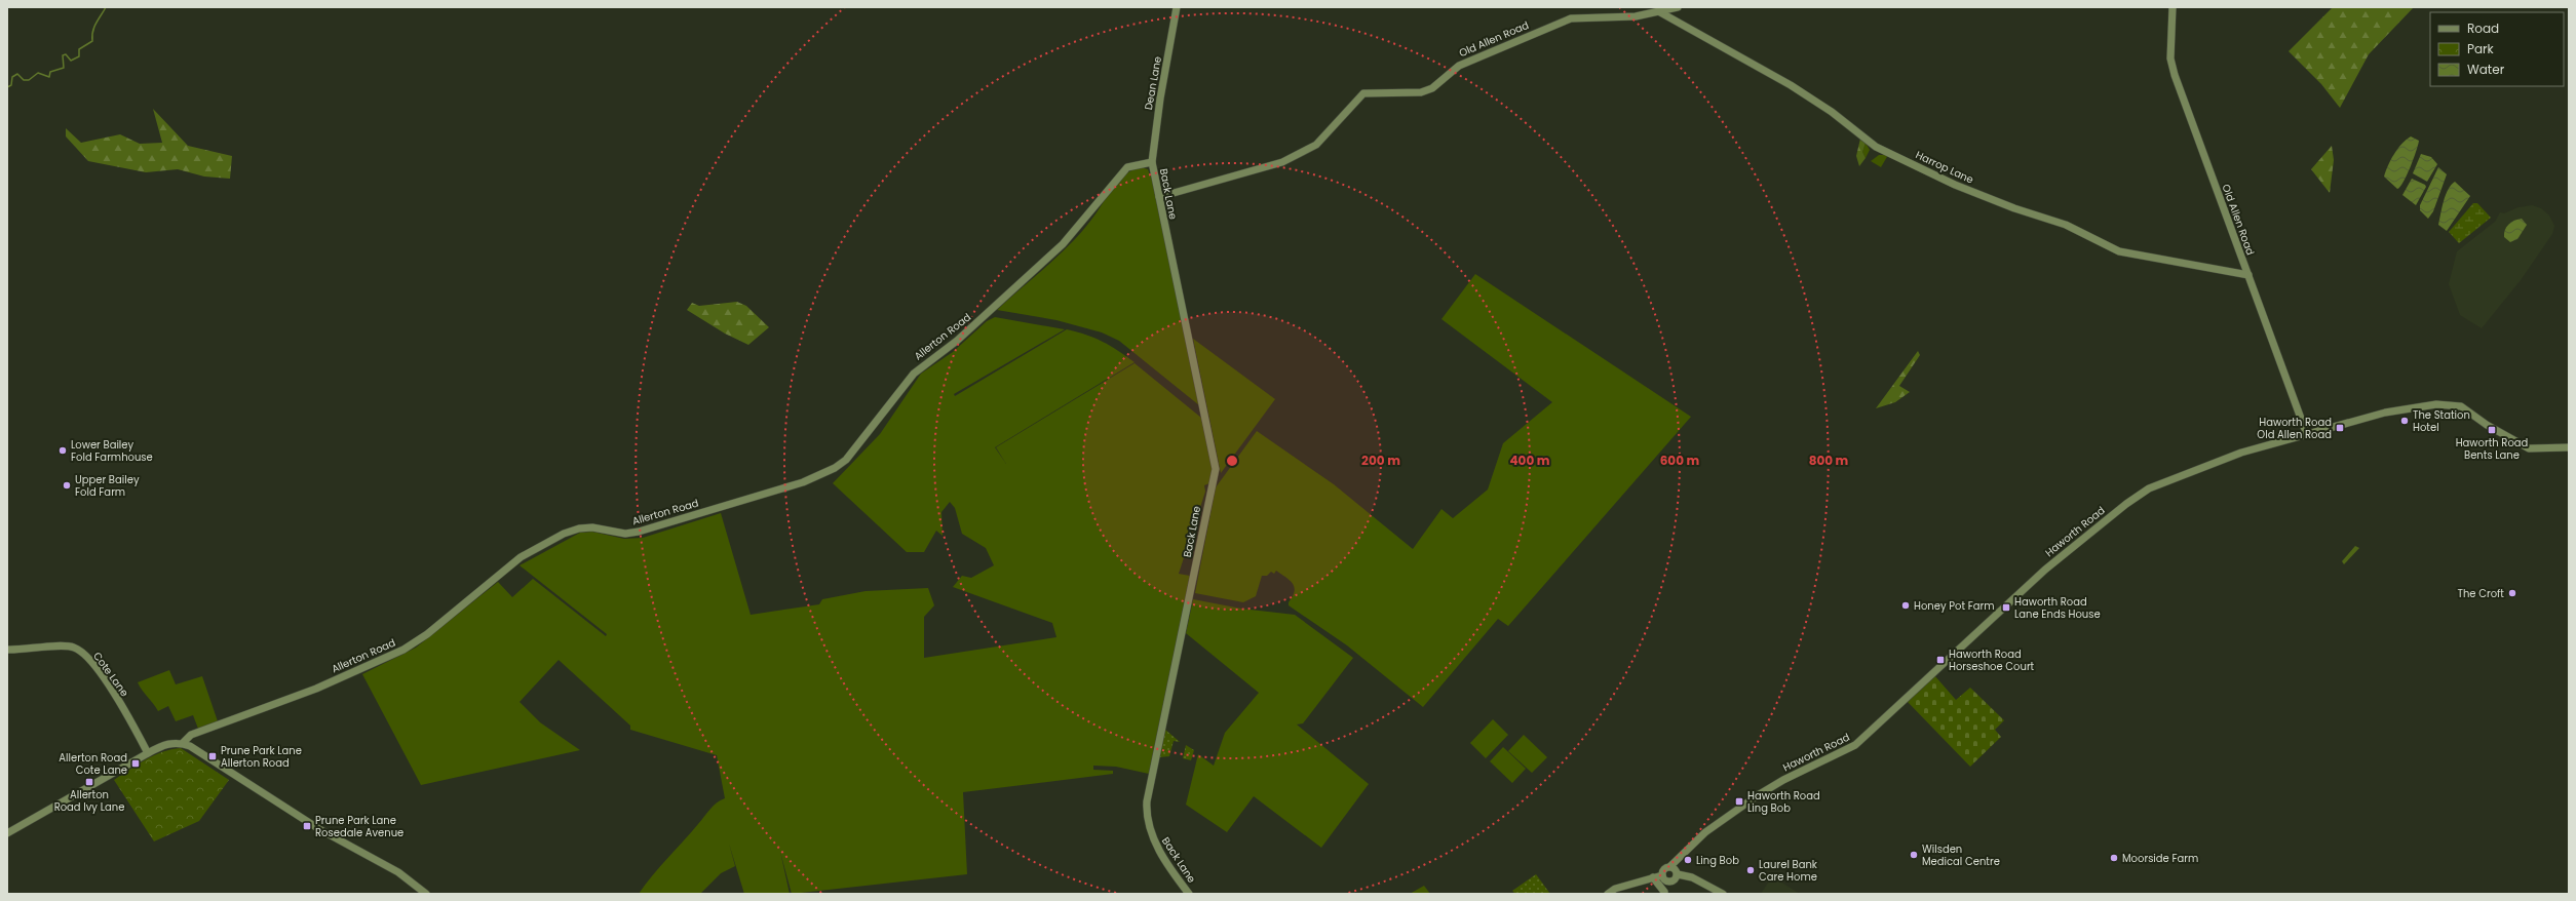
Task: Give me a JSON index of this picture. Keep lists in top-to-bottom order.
{
  "streets": {
    "street": [
      "Old Allen Road",
      "Dean Lane",
      "Harrop Lane",
      "Back Lane",
      "Allerton Road",
      "Haworth Road",
      "Cote Lane"
    ]
  },
  "crossings": [
    ["Old Allen Road", "Harrop Lane"],
    ["Old Allen Road", "Back Lane"],
    ["Old Allen Road", "Haworth Road"],
    ["Dean Lane", "Back Lane"],
    ["Dean Lane", "Allerton Road"],
    ["Back Lane", "Allerton Road"],
    ["Allerton Road", "Cote Lane"]
  ],
  "places": {
    "other": [
      "The Station Hotel",
      "Lower Bailey Fold Farmhouse",
      "Upper Bailey Fold Farm",
      "The Croft",
      "Honey Pot Farm",
      "Wilsden Medical Centre",
      "Moorside Farm",
      "Ling Bob",
      "Laurel Bank Care Home"
    ],
    "transit": [
      "Haworth Road Old Allen Road",
      "Haworth Road Bents Lane",
      "Haworth Road Lane Ends House",
      "Haworth Road Horseshoe Court",
      "Prune Park Lane Allerton Road",
      "Allerton Road Cote Lane",
      "Allerton Road Ivy Lane",
      "Haworth Road Ling Bob",
      "Prune Park Lane Rosedale Avenue"
    ]
  },
  "legend": ["Road", "Park", "Water"],
  "rings": [
    "200 m",
    "400 m",
    "600 m",
    "800 m"
  ]
}
